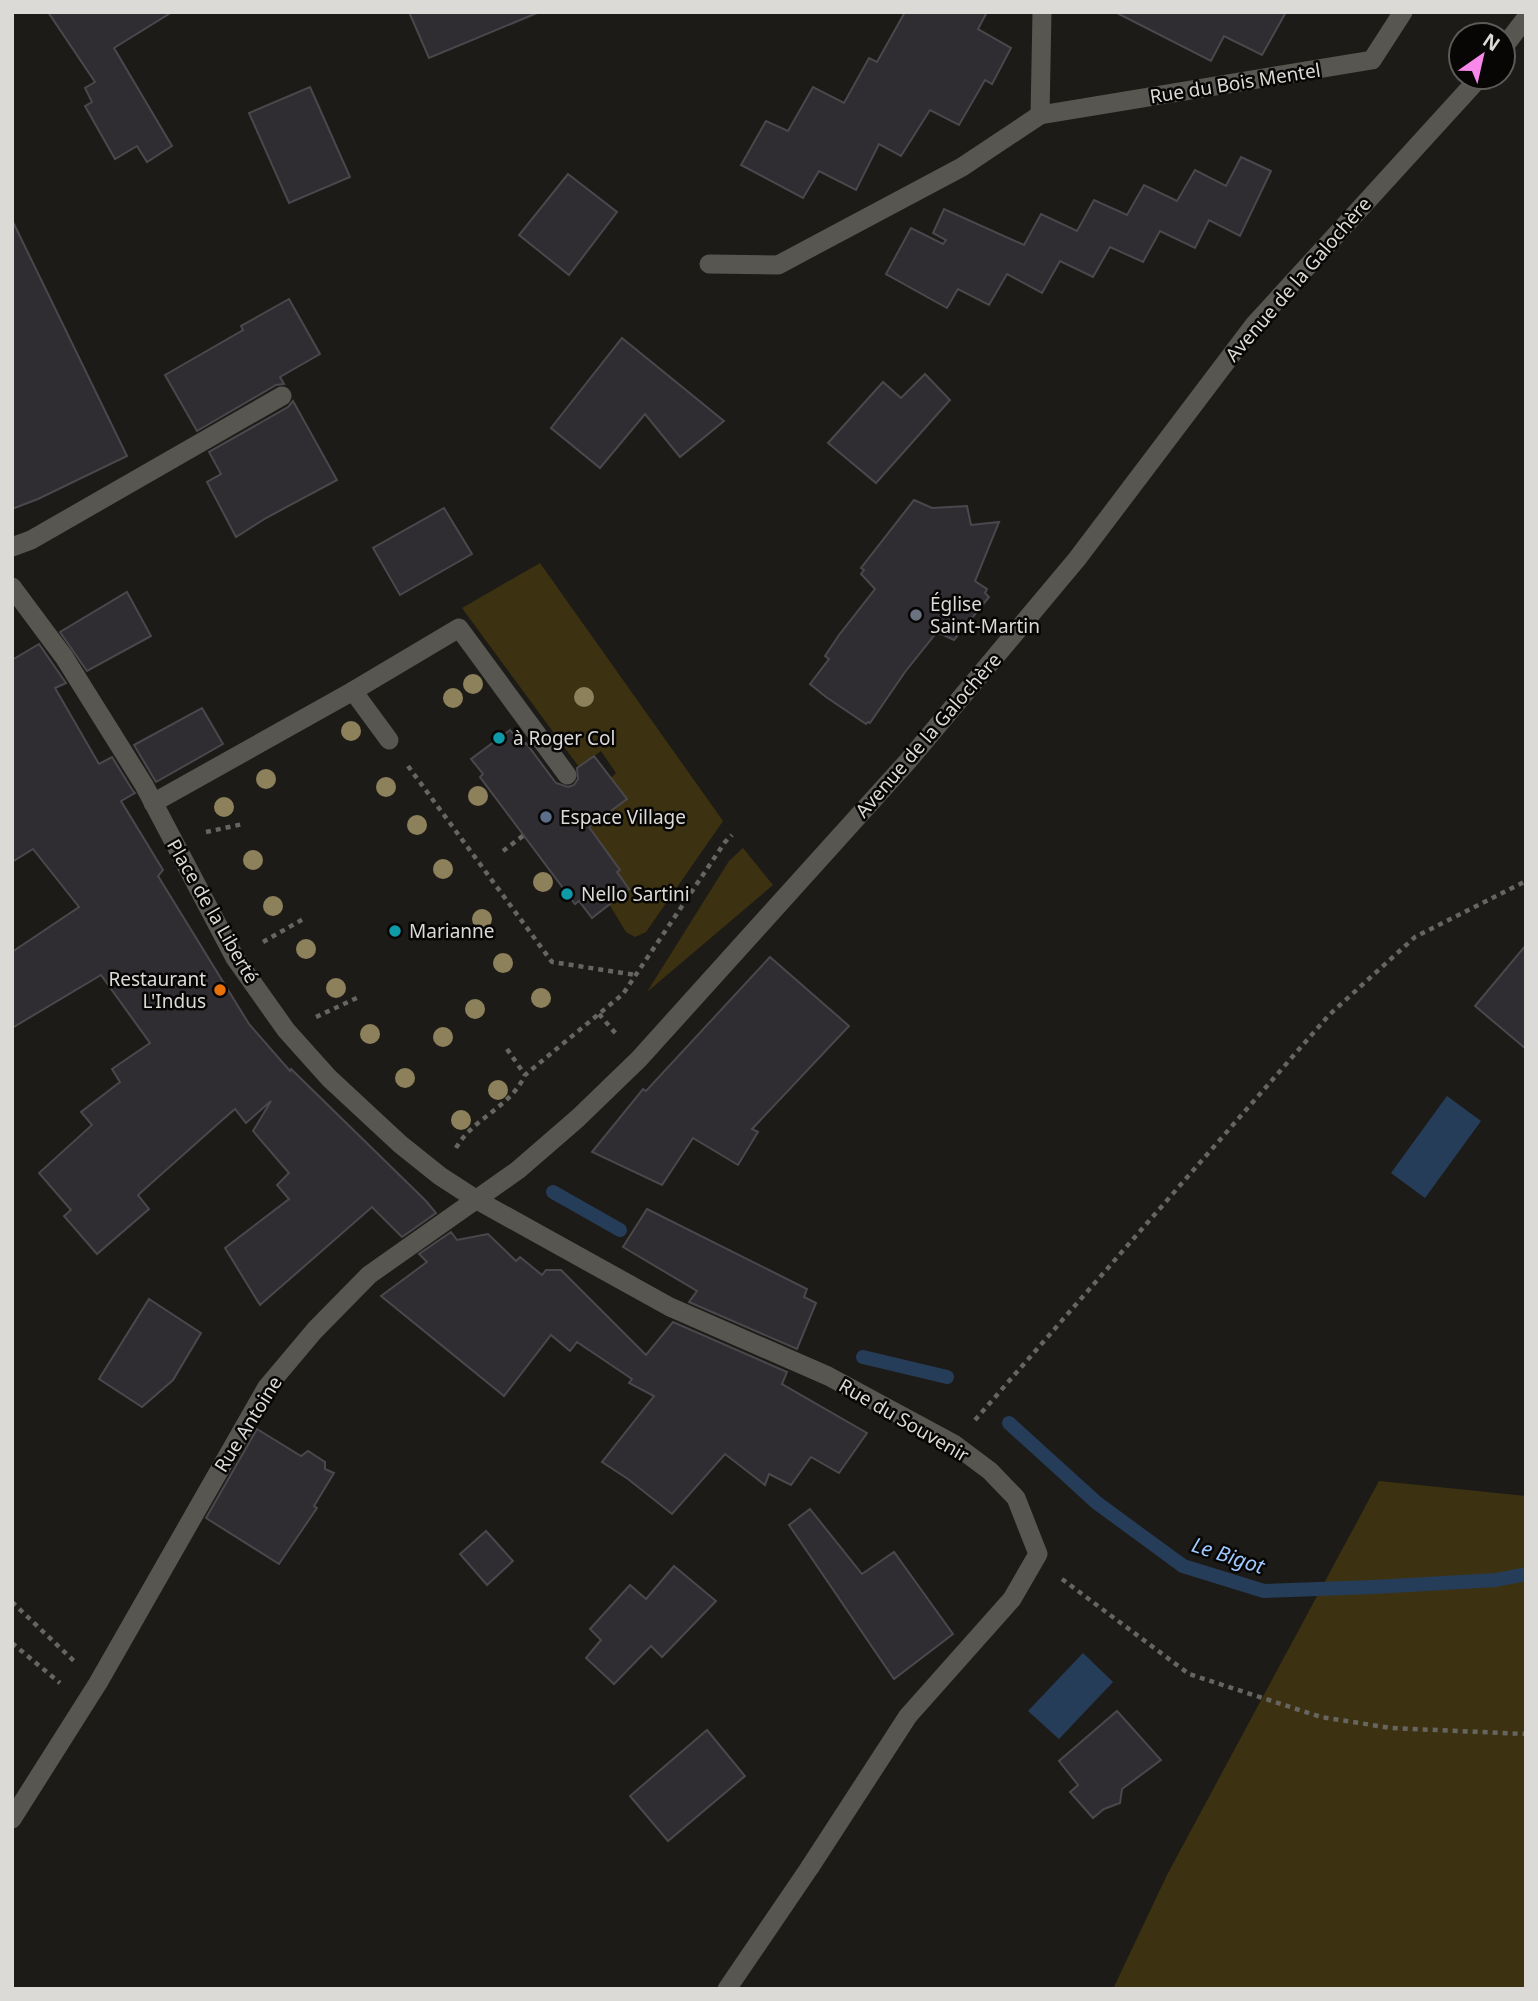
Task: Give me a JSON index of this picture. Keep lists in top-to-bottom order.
{
  "streets": {
    "street": [
      "Rue du Bois Mentel",
      "Avenue de la Galochère",
      "Place de la Liberté",
      "Rue du Souvenir",
      "Rue Antoine"
    ]
  },
  "crossings": [
    ["Avenue de la Galochère", "Place de la Liberté"],
    ["Avenue de la Galochère", "Rue du Souvenir"],
    ["Avenue de la Galochère", "Rue Antoine"],
    ["Place de la Liberté", "Rue du Souvenir"],
    ["Place de la Liberté", "Rue Antoine"],
    ["Rue du Souvenir", "Rue Antoine"]
  ],
  "water": ["Le Bigot"],
  "places": [
    "Église Saint-Martin",
    "à Roger Col",
    "Espace Village",
    "Nello Sartini",
    "Marianne",
    "Restaurant L'Indus"
  ],
  "north": "top right"
}
